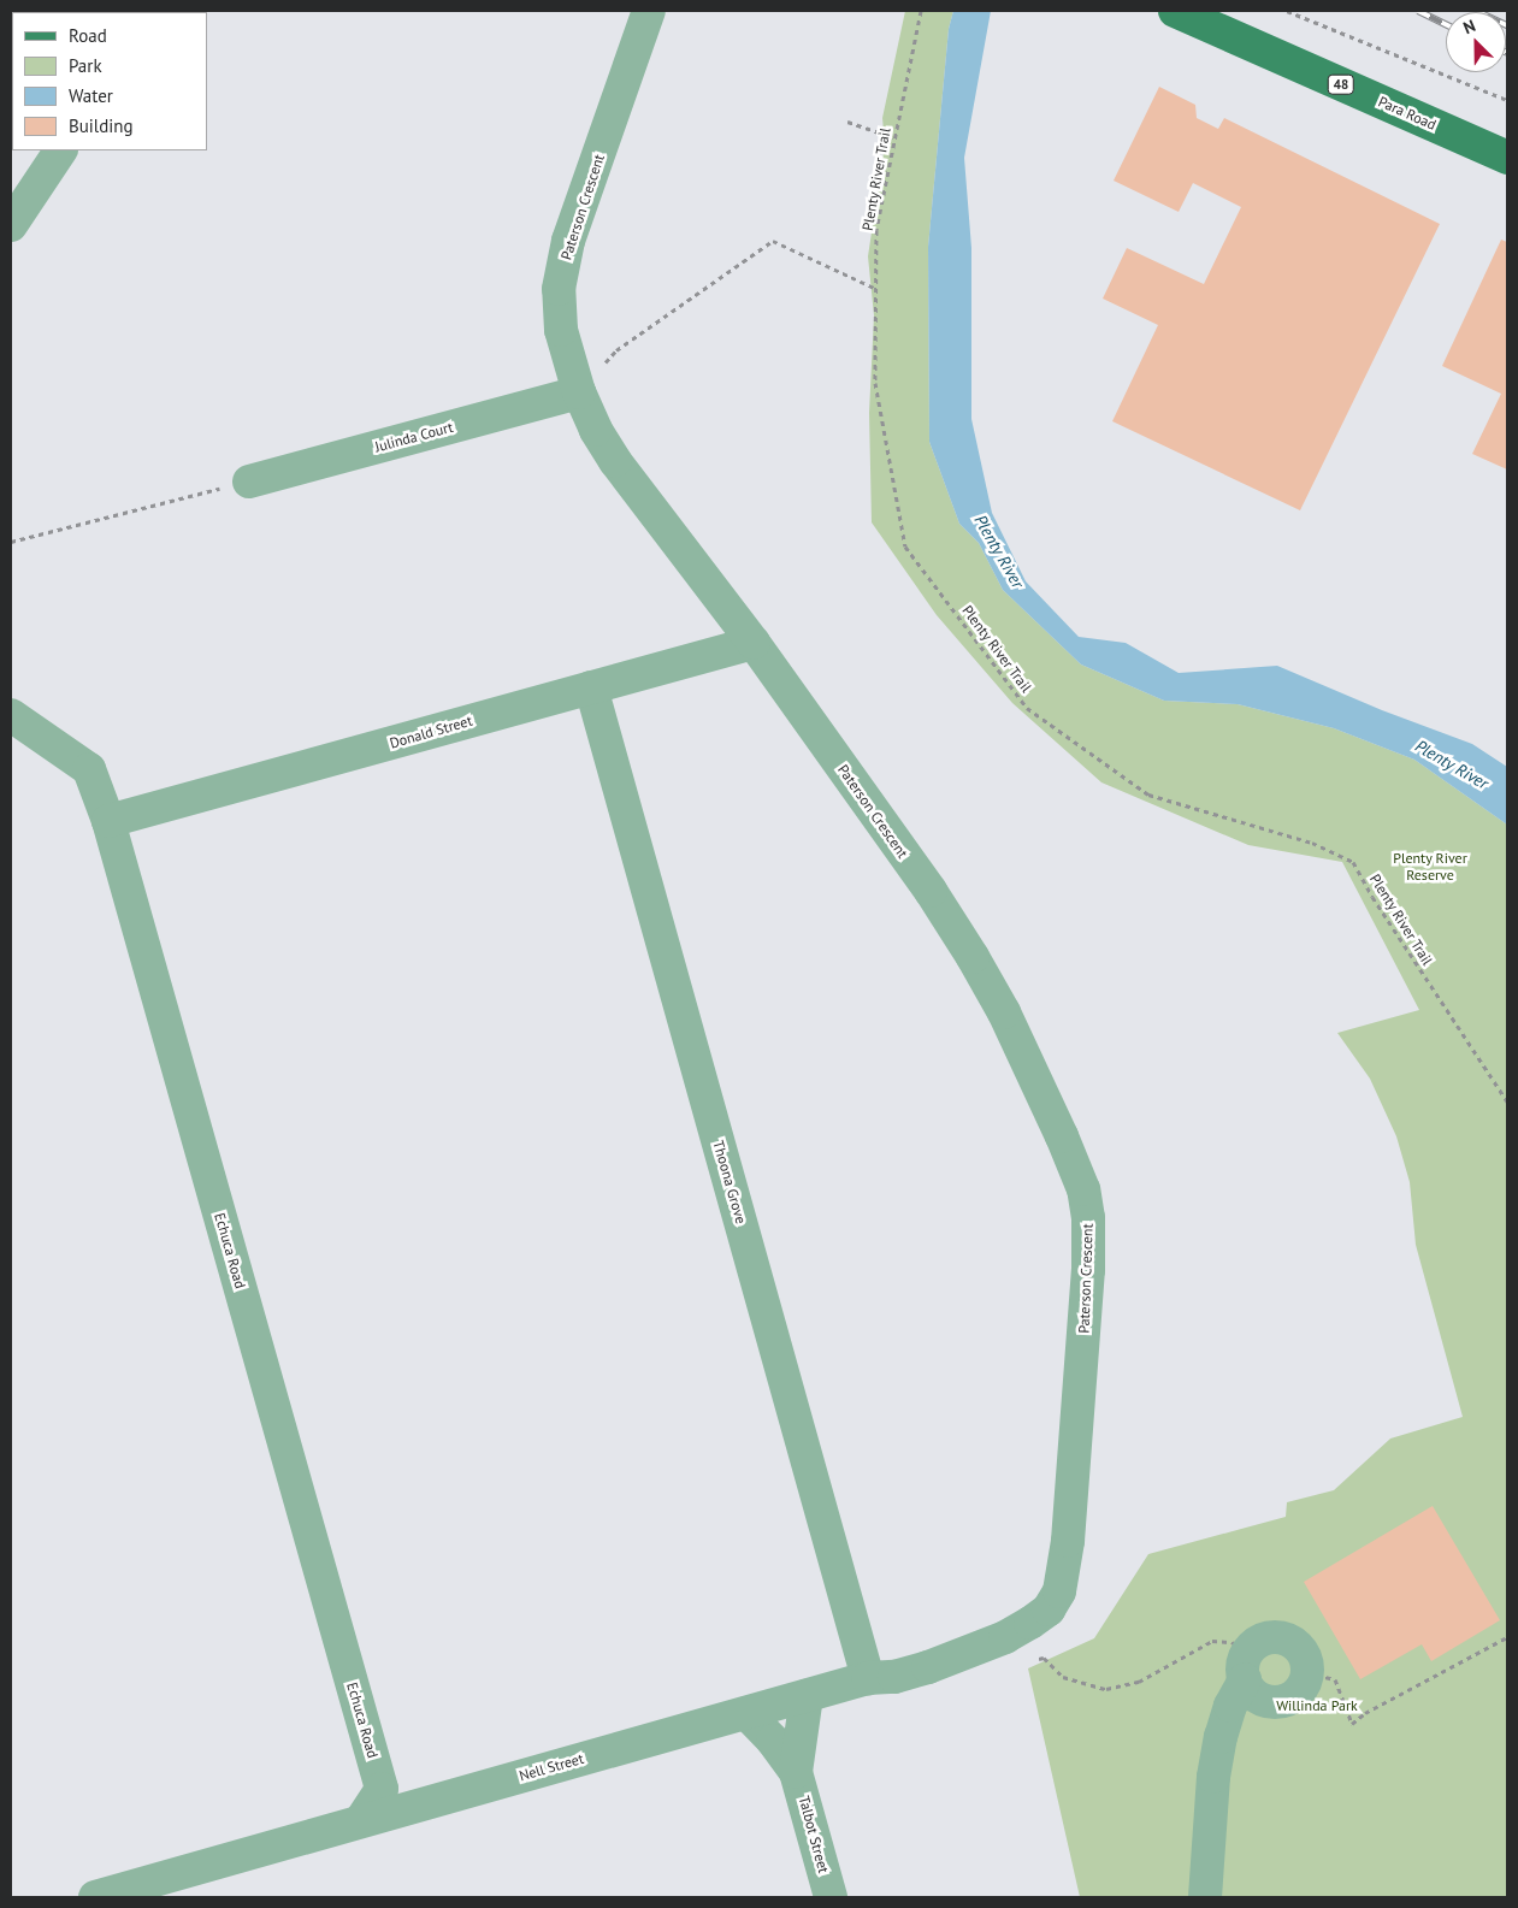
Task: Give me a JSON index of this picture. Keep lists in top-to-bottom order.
{
  "streets": {
    "main road": ["48", "Para Road"],
    "street": [
      "Paterson Crescent",
      "Julinda Court",
      "Donald Street",
      "Thoona Grove",
      "Echuca Road",
      "Nell Street",
      "Talbot Street"
    ],
    "path": ["Plenty River Trail"]
  },
  "crossings": [
    ["Paterson Crescent", "Julinda Court"],
    ["Paterson Crescent", "Donald Street"],
    ["Paterson Crescent", "Nell Street"],
    ["Donald Street", "Thoona Grove"],
    ["Donald Street", "Echuca Road"],
    ["Thoona Grove", "Nell Street"],
    ["Echuca Road", "Nell Street"],
    ["Nell Street", "Talbot Street"]
  ],
  "water": ["Plenty River"],
  "parks": ["Plenty River Reserve", "Willinda Park"],
  "legend": [
    "Road",
    "Park",
    "Water",
    "Building"
  ],
  "north": "top left"
}
